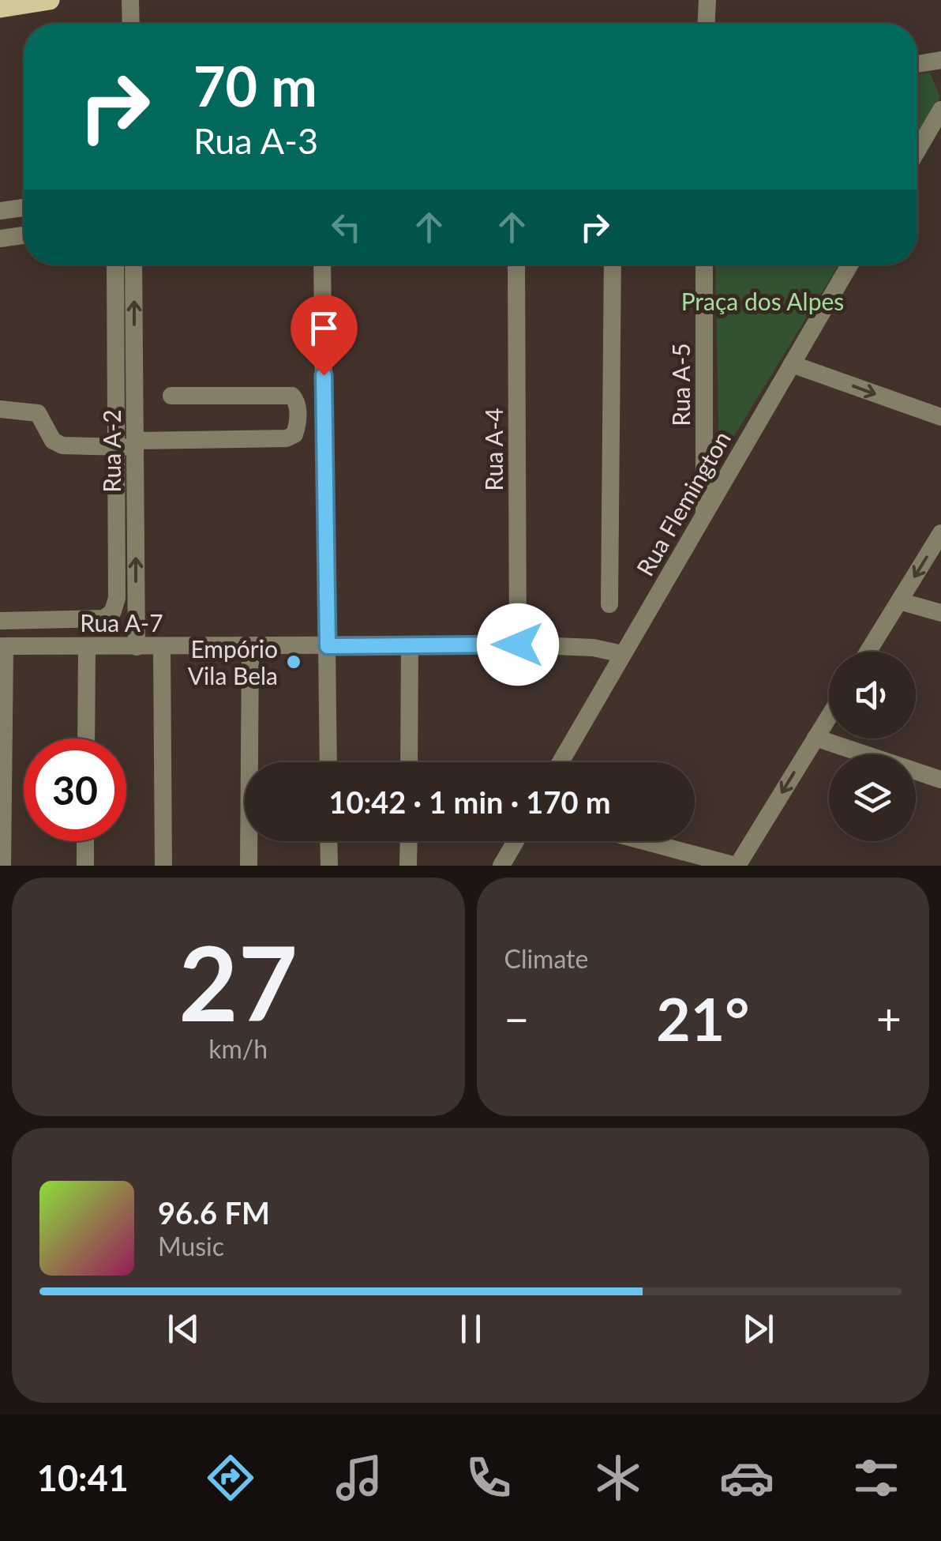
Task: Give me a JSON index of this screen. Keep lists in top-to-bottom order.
{
  "streets": {
    "street": [
      "Rua A-5",
      "Rua A-4",
      "Rua A-2",
      "Rua Flemington",
      "Rua A-7"
    ]
  },
  "crossings": [
    ["Rua A-5", "Rua Flemington"],
    ["Rua A-4", "Rua A-7"],
    ["Rua A-2", "Rua A-7"],
    ["Rua Flemington", "Rua A-7"]
  ],
  "parks": ["Praça dos Alpes"],
  "places": ["Empório Vila Bela"],
  "page": {
    "turn": ["70 m", "Rua A-3"],
    "limit": "30",
    "trip": "10:42 · 1 min · 170 m",
    "tile": [
      ["27", "km/h"],
      "Climate"
    ],
    "heat": ["−", "21°", "+"],
    "song": ["96.6 FM", "Music"],
    "tabs": "10:41"
  }
}
